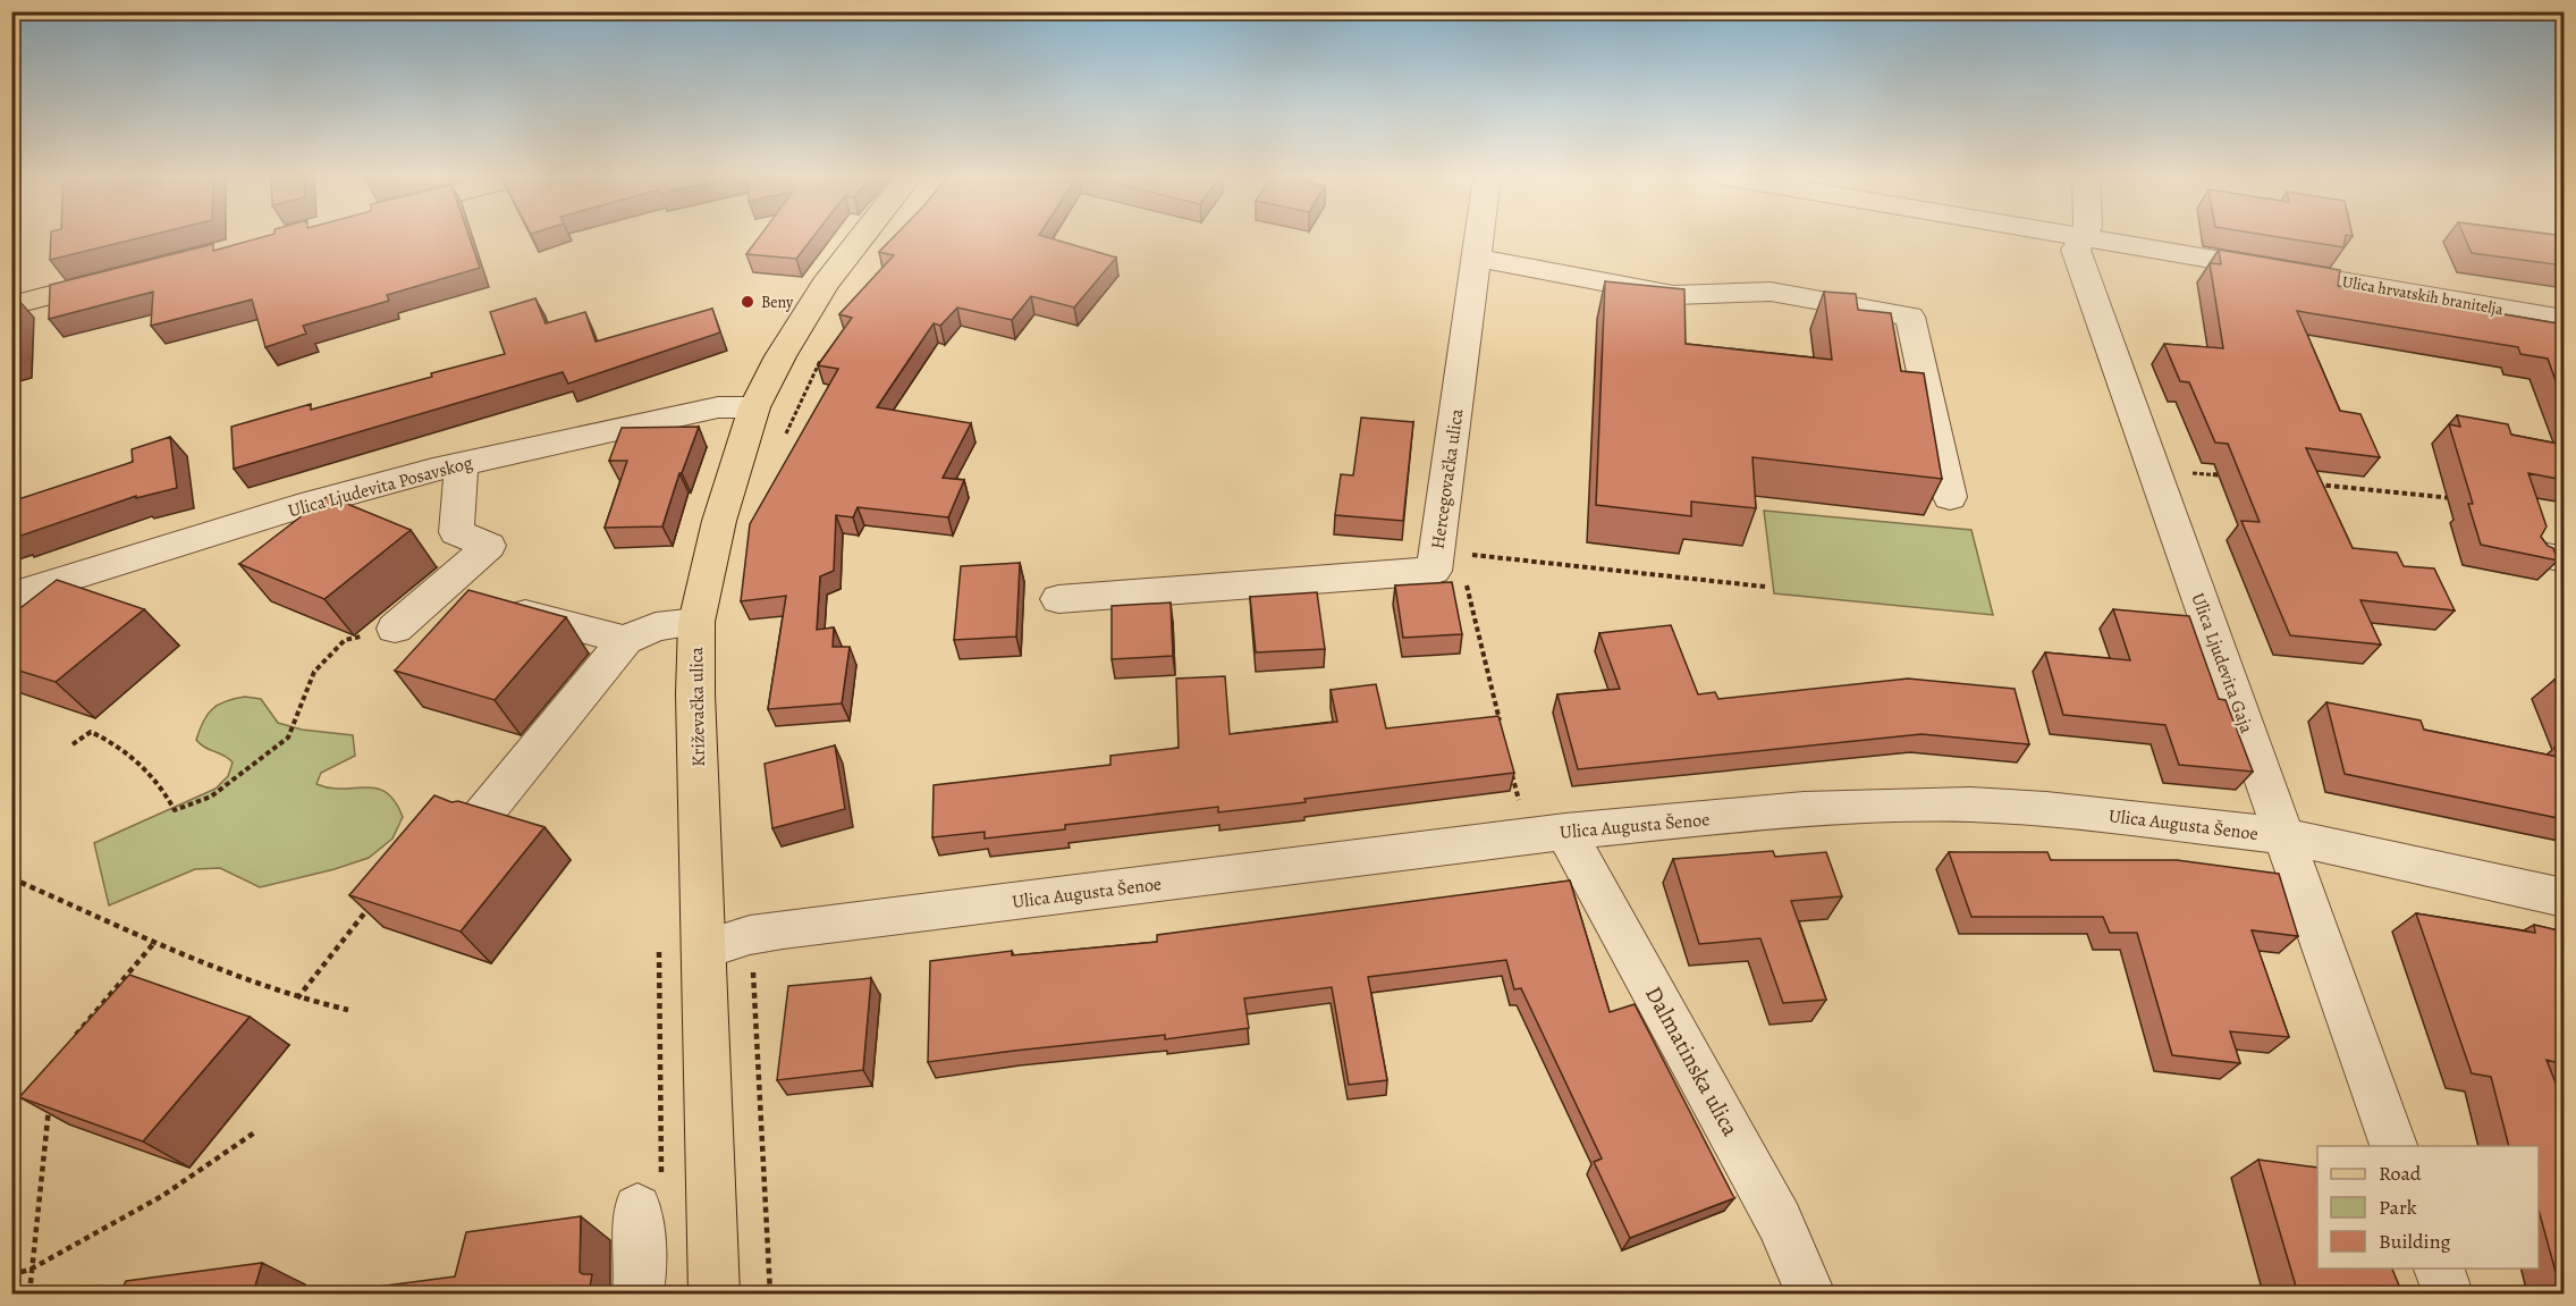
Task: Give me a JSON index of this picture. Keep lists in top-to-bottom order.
{
  "streets": {
    "main road": ["Križevačka ulica"],
    "street": [
      "Ulica hrvatskih branitelja",
      "Hercegovačka ulica",
      "Ulica Ljudevita Posavskog",
      "Ulica Ljudevita Gaja",
      "Ulica Augusta Šenoe",
      "Dalmatinska ulica"
    ]
  },
  "crossings": [
    ["Ulica hrvatskih branitelja", "Ulica Ljudevita Gaja"],
    ["Ulica Ljudevita Posavskog", "Križevačka ulica"],
    ["Ulica Ljudevita Gaja", "Ulica Augusta Šenoe"],
    ["Križevačka ulica", "Ulica Augusta Šenoe"],
    ["Ulica Augusta Šenoe", "Dalmatinska ulica"]
  ],
  "places": ["Beny"],
  "legend": ["Road", "Park", "Building"]
}
